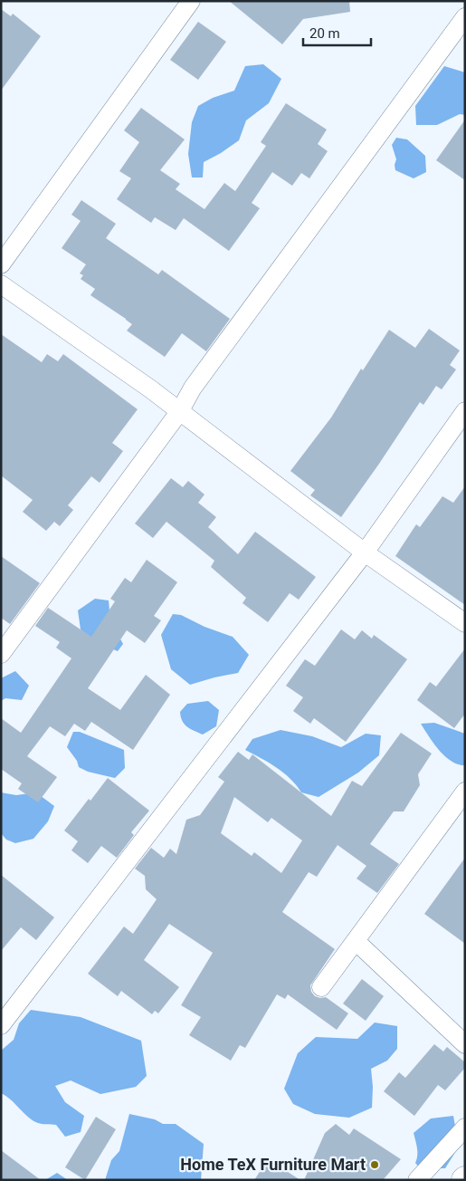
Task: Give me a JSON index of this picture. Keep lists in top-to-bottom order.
{
  "places": ["Home TeX Furniture Mart"],
  "scale_bar": "20 m"
}
